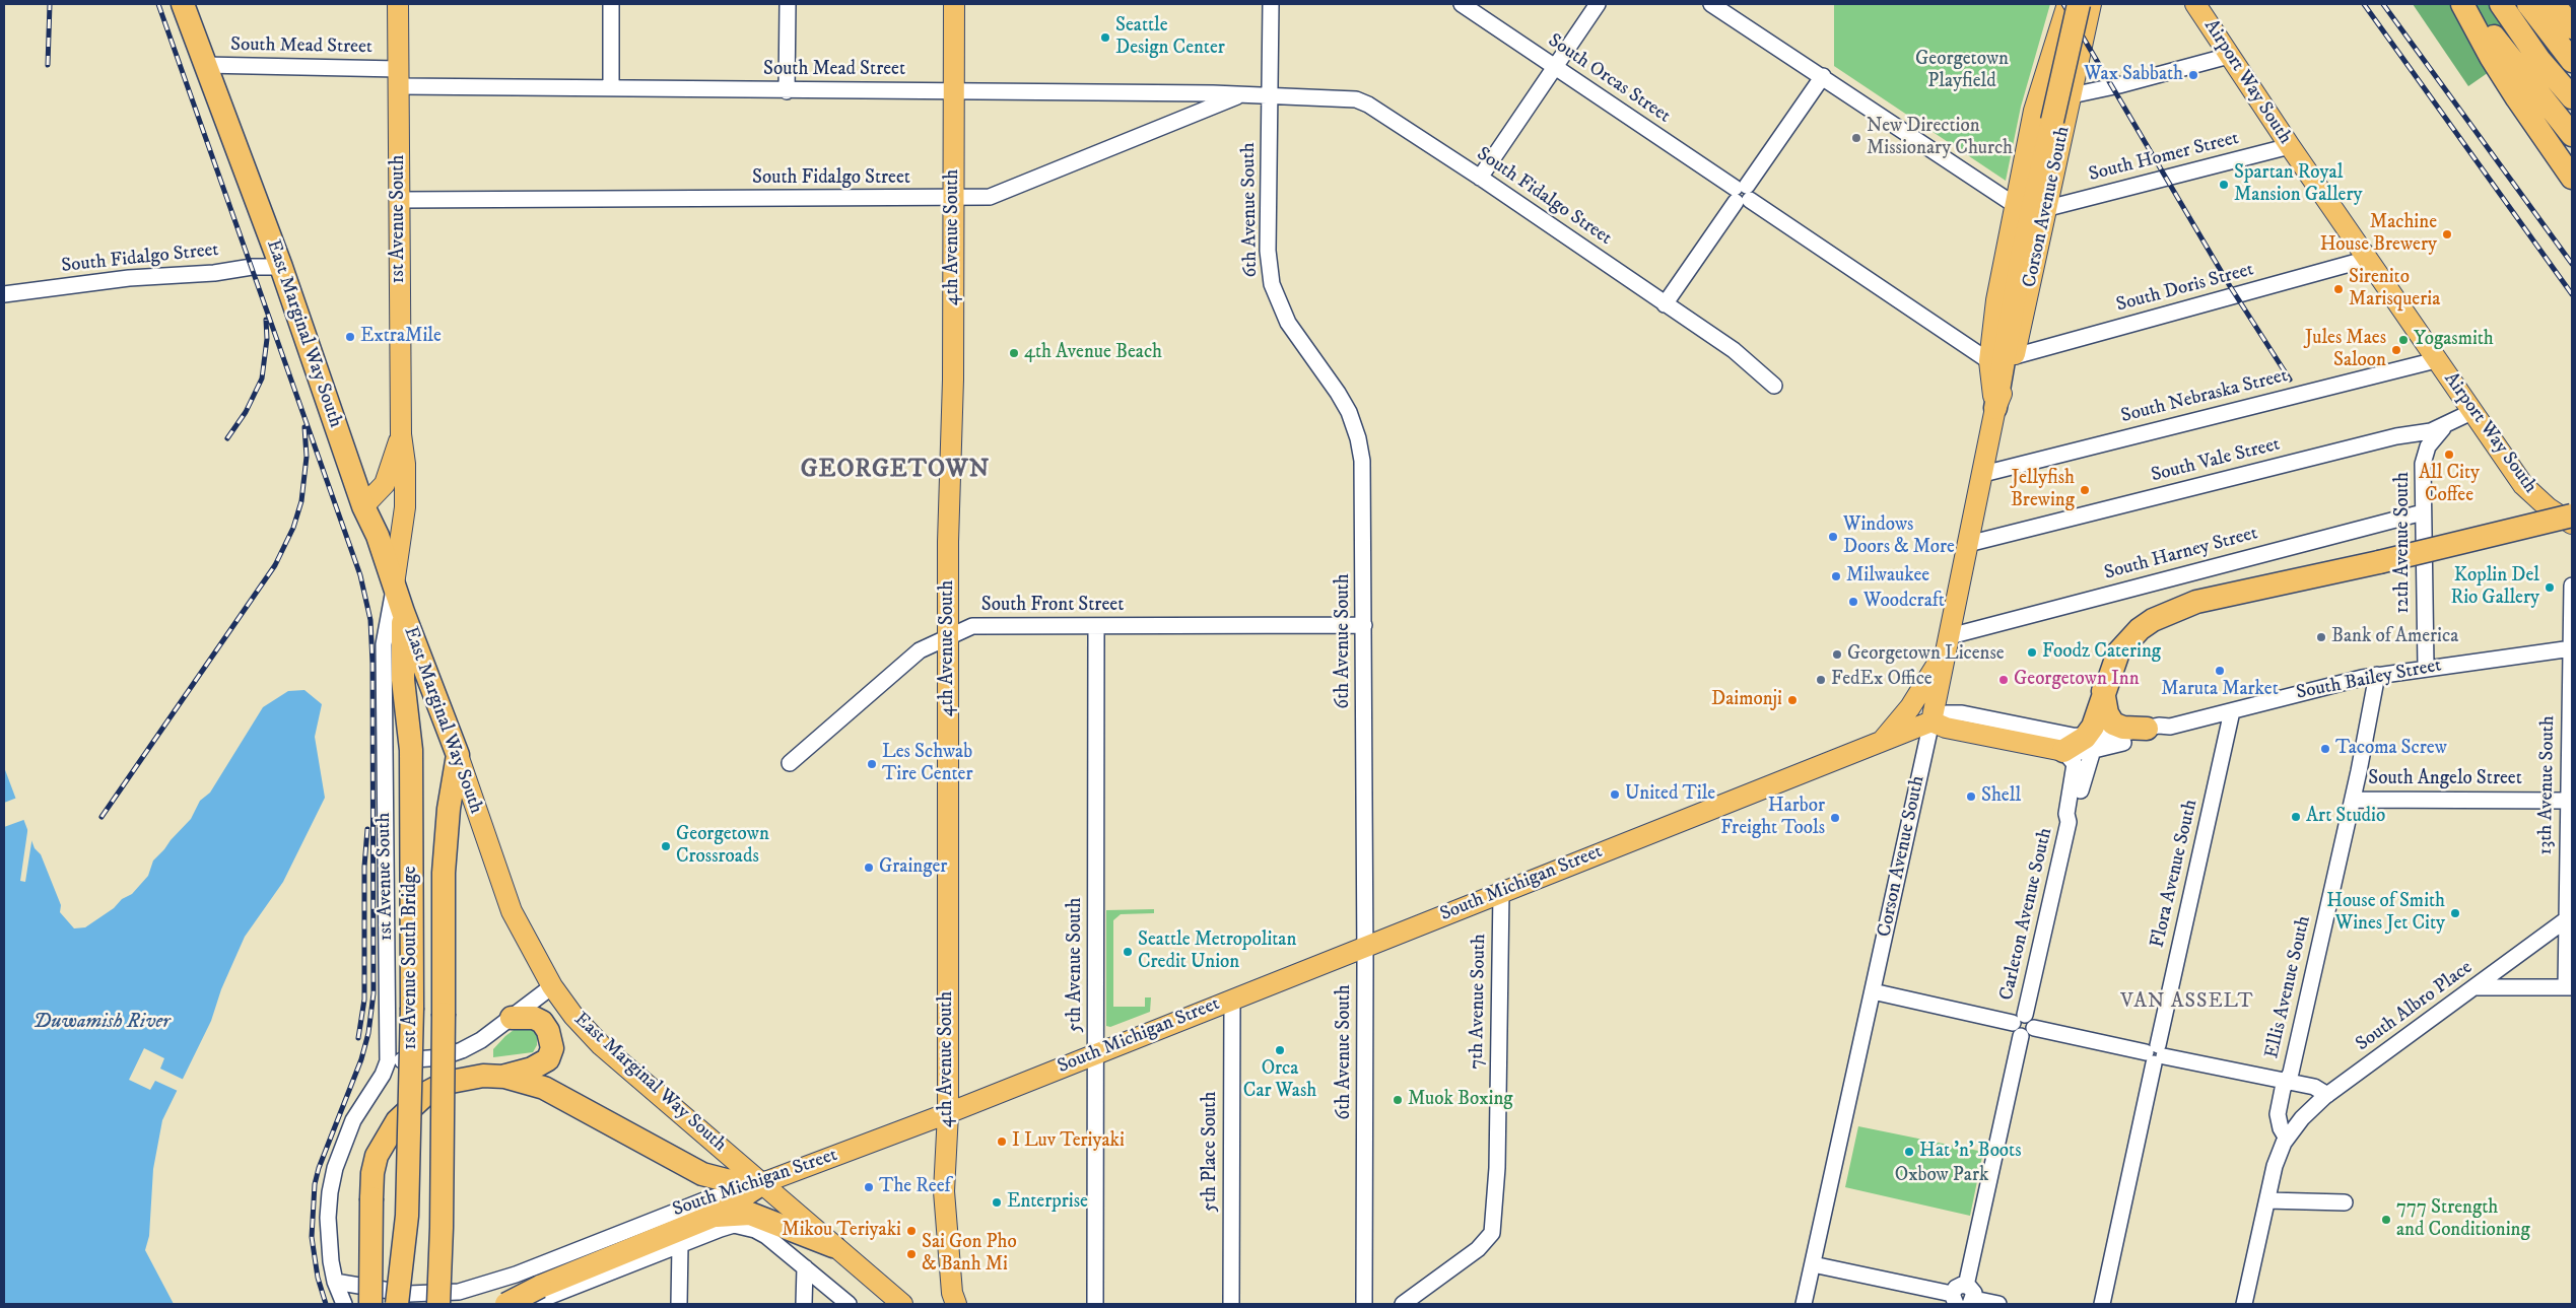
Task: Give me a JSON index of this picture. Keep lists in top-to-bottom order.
{
  "streets": {
    "highway": ["East Marginal Way South", "1st Avenue South Bridge"],
    "main road": [
      "Airport Way South",
      "Corson Avenue South",
      "1st Avenue South",
      "4th Avenue South",
      "South Michigan Street"
    ],
    "street": [
      "South Mead Street",
      "South Orcas Street",
      "South Homer Street",
      "South Fidalgo Street",
      "6th Avenue South",
      "South Doris Street",
      "South Nebraska Street",
      "South Vale Street",
      "12th Avenue South",
      "South Harney Street",
      "South Front Street",
      "South Bailey Street",
      "South Angelo Street",
      "13th Avenue South",
      "Flora Avenue South",
      "Carleton Avenue South",
      "5th Avenue South",
      "Ellis Avenue South",
      "7th Avenue South",
      "South Albro Place",
      "5th Place South"
    ]
  },
  "crossings": [
    ["South Mead Street", "South Fidalgo Street"],
    ["South Mead Street", "6th Avenue South"],
    ["South Mead Street", "1st Avenue South"],
    ["South Mead Street", "4th Avenue South"],
    ["South Mead Street", "East Marginal Way South"],
    ["South Orcas Street", "Corson Avenue South"],
    ["Airport Way South", "South Homer Street"],
    ["Airport Way South", "South Doris Street"],
    ["Airport Way South", "South Nebraska Street"],
    ["Airport Way South", "South Vale Street"],
    ["South Homer Street", "Corson Avenue South"],
    ["South Fidalgo Street", "6th Avenue South"],
    ["South Fidalgo Street", "1st Avenue South"],
    ["South Fidalgo Street", "4th Avenue South"],
    ["South Fidalgo Street", "East Marginal Way South"],
    ["Corson Avenue South", "South Doris Street"],
    ["Corson Avenue South", "South Nebraska Street"],
    ["Corson Avenue South", "South Vale Street"],
    ["Corson Avenue South", "South Harney Street"],
    ["Corson Avenue South", "South Bailey Street"],
    ["Corson Avenue South", "South Michigan Street"],
    ["6th Avenue South", "South Front Street"],
    ["6th Avenue South", "South Michigan Street"],
    ["1st Avenue South", "East Marginal Way South"],
    ["1st Avenue South", "South Michigan Street"],
    ["4th Avenue South", "South Front Street"],
    ["4th Avenue South", "South Michigan Street"],
    ["East Marginal Way South", "South Michigan Street"],
    ["East Marginal Way South", "1st Avenue South Bridge"],
    ["South Vale Street", "12th Avenue South"],
    ["12th Avenue South", "South Harney Street"],
    ["12th Avenue South", "South Bailey Street"],
    ["South Front Street", "5th Avenue South"],
    ["South Bailey Street", "13th Avenue South"],
    ["South Bailey Street", "Flora Avenue South"],
    ["South Bailey Street", "South Michigan Street"],
    ["South Bailey Street", "Carleton Avenue South"],
    ["South Bailey Street", "Ellis Avenue South"],
    ["South Angelo Street", "13th Avenue South"],
    ["South Angelo Street", "Ellis Avenue South"],
    ["13th Avenue South", "South Albro Place"],
    ["South Michigan Street", "5th Avenue South"],
    ["South Michigan Street", "7th Avenue South"],
    ["South Michigan Street", "5th Place South"],
    ["Ellis Avenue South", "South Albro Place"]
  ],
  "districts": ["GEORGETOWN", "VAN ASSELT"],
  "water": ["Duwamish River"],
  "parks": ["Georgetown Playfield", "Oxbow Park"],
  "places": [
    "Seattle Design Center",
    "Wax Sabbath",
    "New Direction Missionary Church",
    "Spartan Royal Mansion Gallery",
    "Machine House Brewery",
    "Sirenito Marisqueria",
    "ExtraMile",
    "Yogasmith",
    "Jules Maes Saloon",
    "4th Avenue Beach",
    "All City Coffee",
    "Jellyfish Brewing",
    "Windows Doors & More",
    "Milwaukee",
    "Koplin Del Rio Gallery",
    "Woodcraft",
    "Bank of America",
    "Foodz Catering",
    "Georgetown License",
    "Maruta Market",
    "FedEx Office",
    "Georgetown Inn",
    "Daimonji",
    "Tacoma Screw",
    "Les Schwab Tire Center",
    "United Tile",
    "Shell",
    "Art Studio",
    "Harbor Freight Tools",
    "Georgetown Crossroads",
    "Grainger",
    "House of Smith Wines Jet City",
    "Seattle Metropolitan Credit Union",
    "Orca Car Wash",
    "Muok Boxing",
    "I Luv Teriyaki",
    "Hat 'n' Boots",
    "The Reef",
    "Enterprise",
    "777 Strength and Conditioning",
    "Mikou Teriyaki",
    "Sai Gon Pho & Banh Mi"
  ]
}
